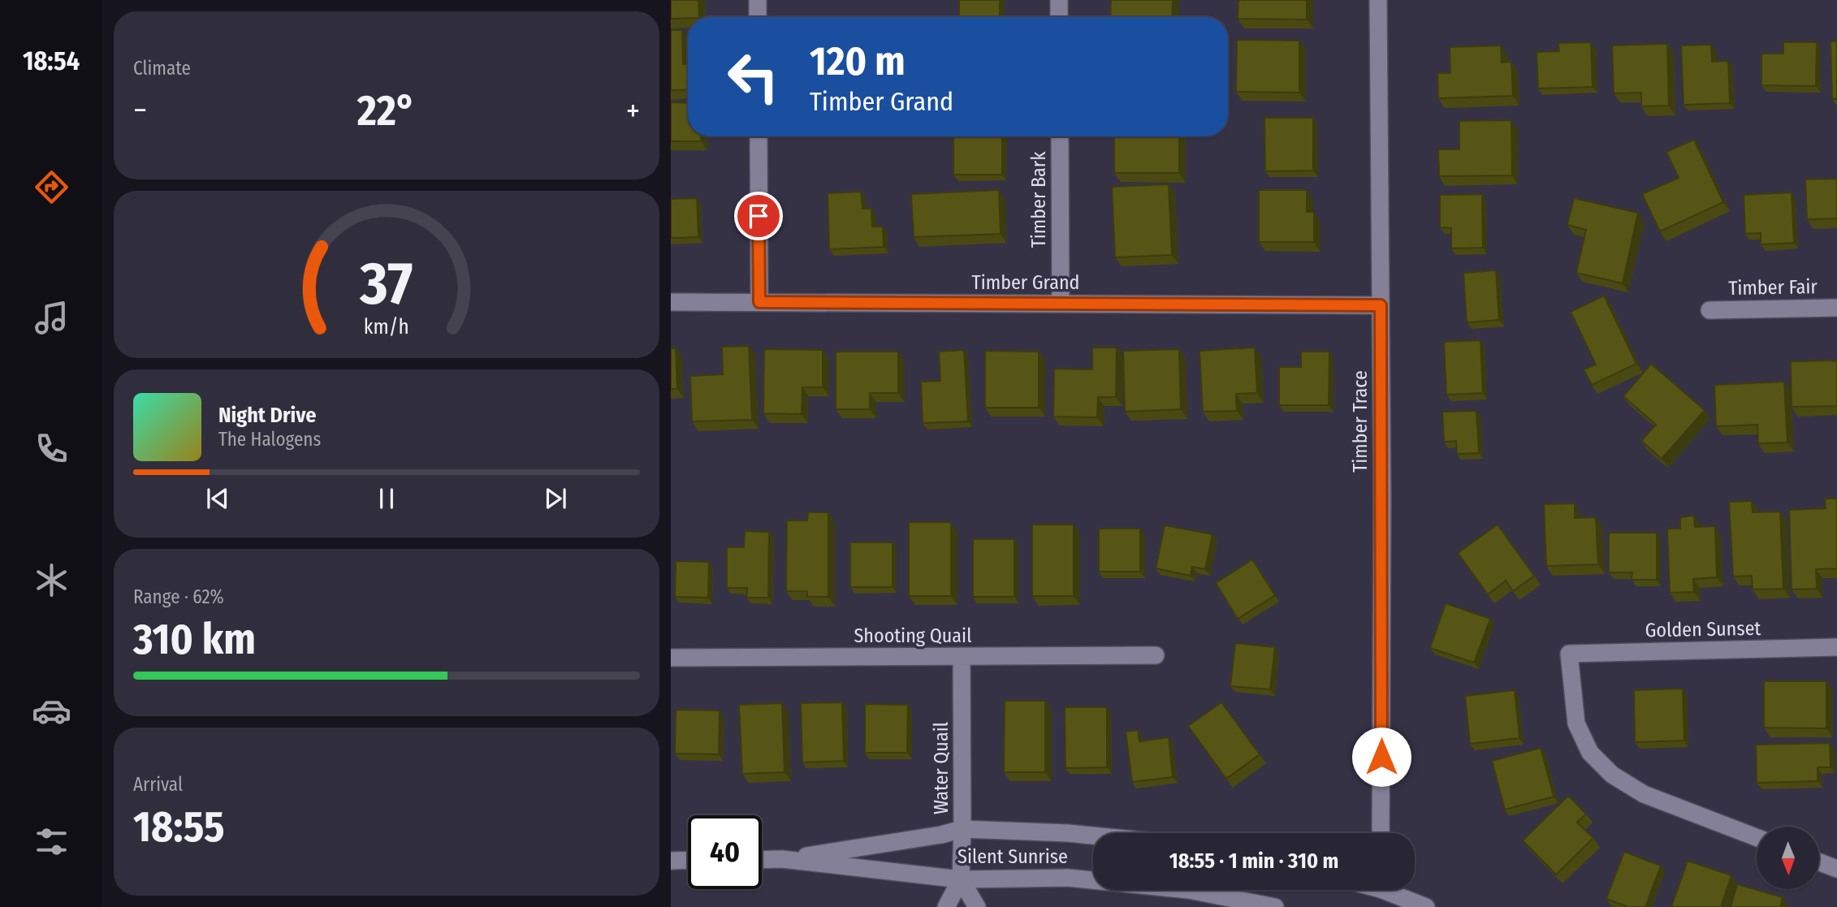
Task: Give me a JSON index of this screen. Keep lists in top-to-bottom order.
{
  "streets": {
    "street": [
      "Timber Bark",
      "Timber Grand",
      "Timber Fair",
      "Timber Trace",
      "Golden Sunset",
      "Shooting Quail",
      "Water Quail",
      "Silent Sunrise"
    ]
  },
  "crossings": [
    ["Timber Bark", "Timber Grand"],
    ["Timber Grand", "Timber Trace"],
    ["Shooting Quail", "Water Quail"],
    ["Water Quail", "Silent Sunrise"]
  ],
  "north": "bottom",
  "page": {
    "tabs": "18:54",
    "tile": [
      "Climate",
      ["Range · 62%", "310 km"],
      ["Arrival", "18:55"]
    ],
    "turn": ["120 m", "Timber Grand"],
    "heat": ["−", "22°", "+"],
    "song": ["Night Drive", "The Halogens"],
    "limit": "40",
    "trip": "18:55 · 1 min · 310 m",
    "gauge": ["37", "km/h"]
  }
}
